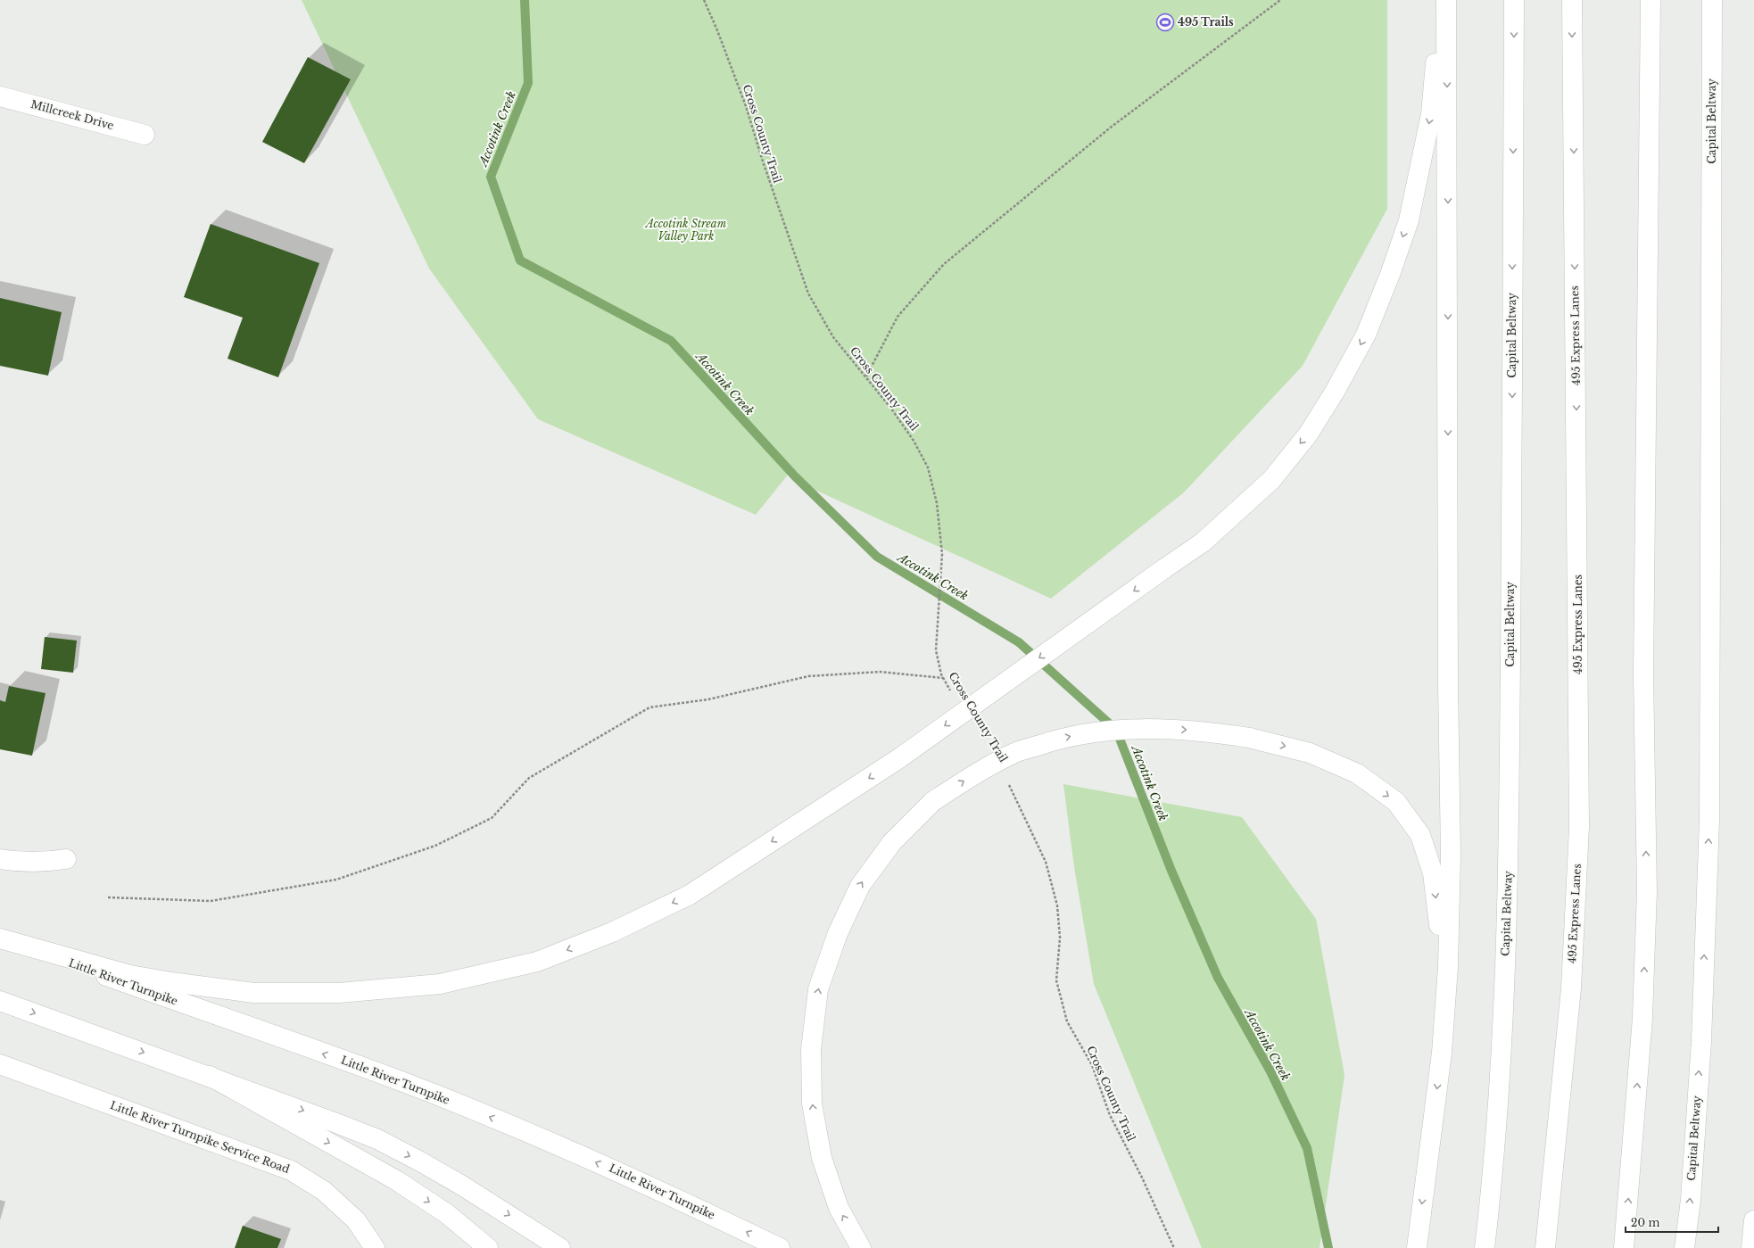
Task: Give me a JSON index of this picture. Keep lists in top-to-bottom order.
{
  "streets": {
    "main road": [
      "Millcreek Drive",
      "Capital Beltway",
      "495 Express Lanes",
      "Little River Turnpike",
      "Little River Turnpike Service Road"
    ],
    "path": ["Cross County Trail"]
  },
  "water": ["Accotink Creek"],
  "parks": ["Accotink Stream Valley Park"],
  "places": {
    "sports": ["495 Trails"]
  },
  "scale_bar": "20 m"
}
